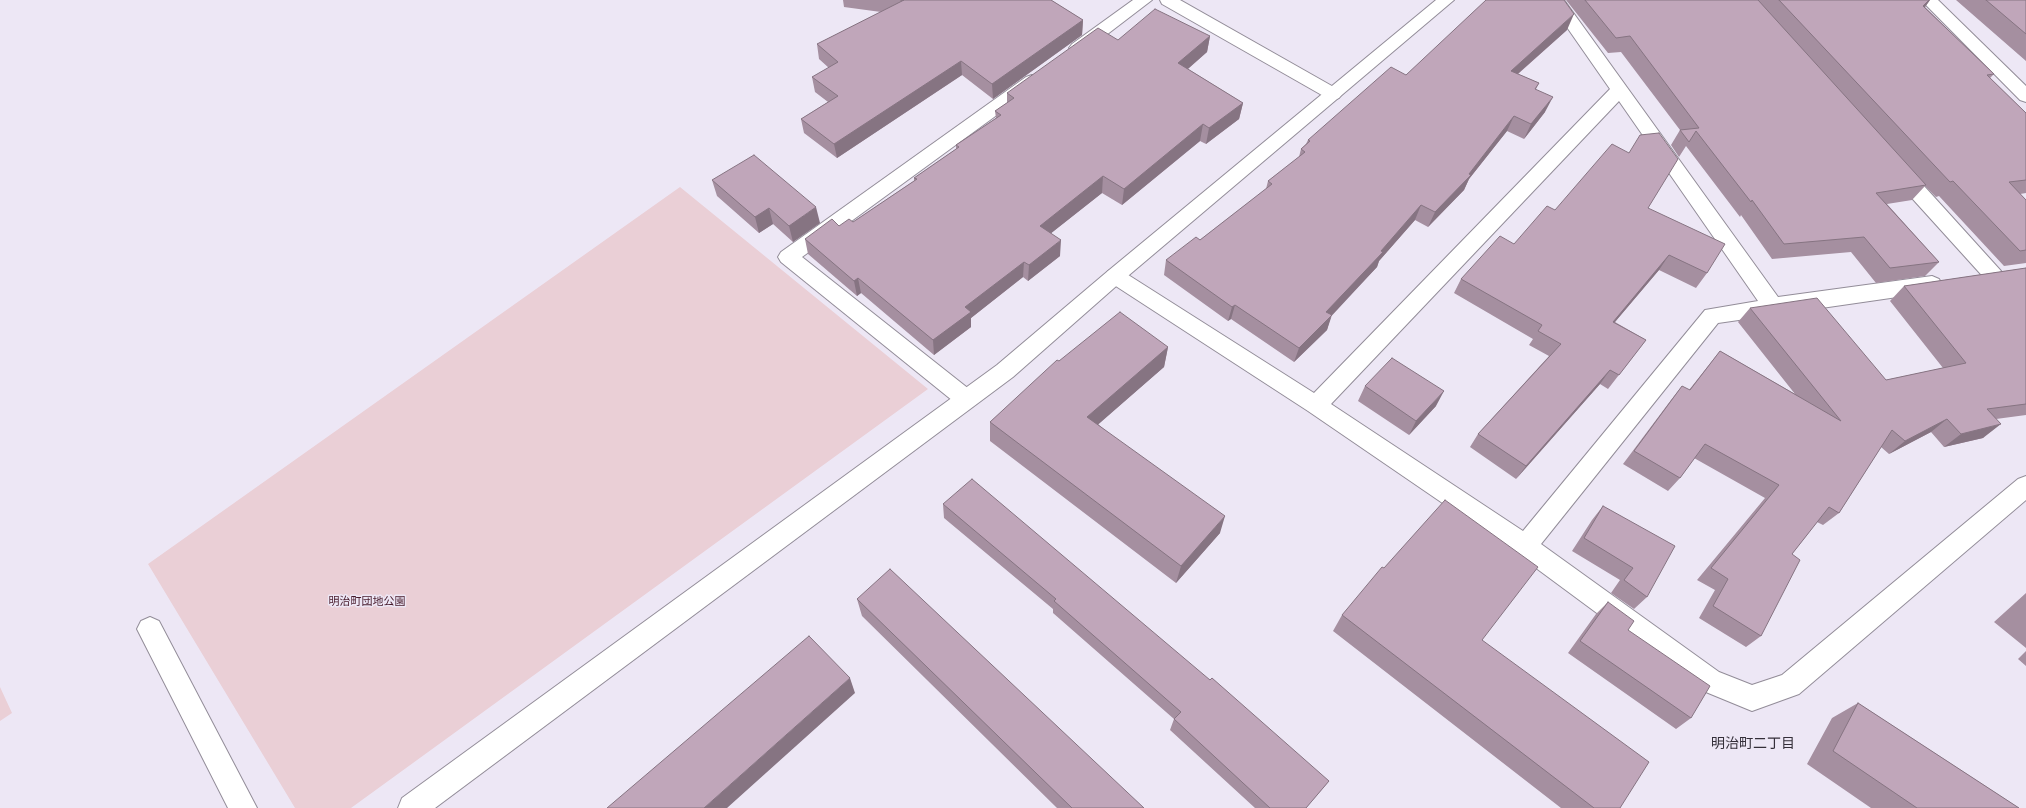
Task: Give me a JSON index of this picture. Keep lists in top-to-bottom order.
{
  "districts": ["明治町二丁目"],
  "parks": ["明治町団地公園"]
}
